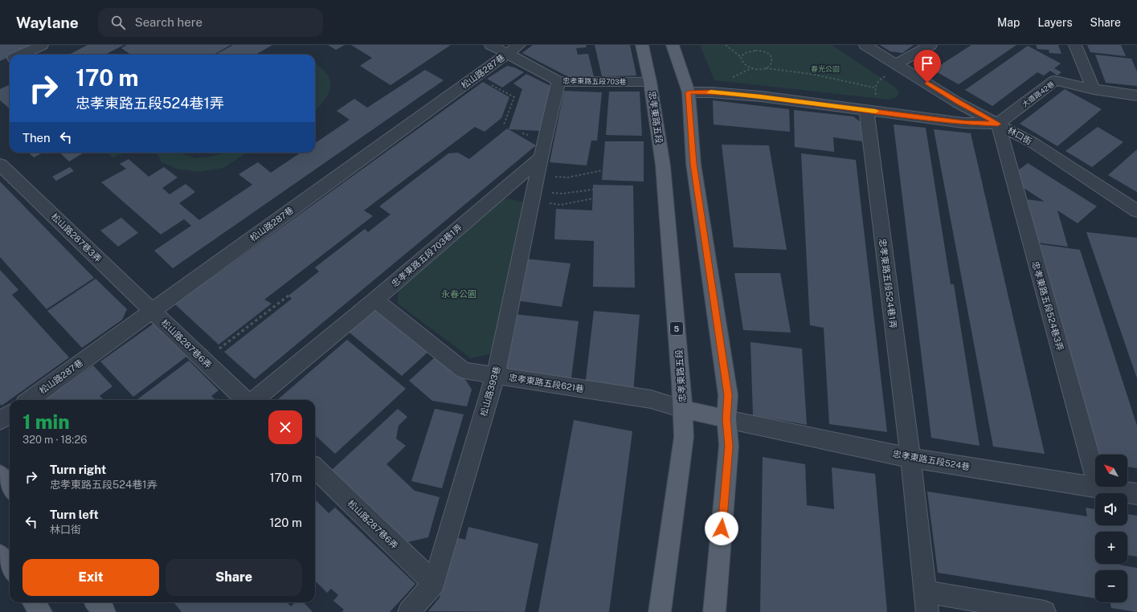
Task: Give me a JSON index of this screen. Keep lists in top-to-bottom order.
{
  "streets": {
    "main road": ["忠孝東路五段", "5"],
    "street": [
      "松山路287巷",
      "忠孝東路五段703巷",
      "大道路42巷",
      "林口街",
      "松山路287巷3弄",
      "忠孝東路五段703巷1弄",
      "忠孝東路五段524巷1弄",
      "忠孝東路五段524巷3弄",
      "松山路287巷6弄",
      "忠孝東路五段621巷",
      "松山路393巷",
      "忠孝東路五段524巷"
    ]
  },
  "crossings": [
    ["松山路287巷", "忠孝東路五段703巷"],
    ["松山路287巷", "松山路287巷3弄"],
    ["松山路287巷", "松山路287巷6弄"],
    ["忠孝東路五段703巷", "忠孝東路五段"],
    ["大道路42巷", "林口街"],
    ["大道路42巷", "忠孝東路五段524巷3弄"],
    ["忠孝東路五段", "忠孝東路五段621巷"],
    ["林口街", "忠孝東路五段524巷3弄"],
    ["松山路287巷3弄", "松山路287巷6弄"],
    ["忠孝東路五段703巷1弄", "忠孝東路五段621巷"],
    ["忠孝東路五段703巷1弄", "松山路393巷"],
    ["忠孝東路五段524巷1弄", "忠孝東路五段524巷"],
    ["松山路287巷6弄", "松山路393巷"],
    ["忠孝東路五段621巷", "松山路393巷"]
  ],
  "parks": ["春光公園", "永春公園"],
  "north": "top left",
  "page": {
    "header": "Waylane",
    "search": "Search here",
    "nav": ["Map", "Layers", "Share"],
    "turn": ["170 m", "忠孝東路五段524巷1弄"],
    "then": "Then",
    "heading": ["1 min", "320 m · 18:26"],
    "map_buttons": ["+", "−"],
    "list": [
      {
        "name": "Turn right",
        "note": "忠孝東路五段524巷1弄",
        "value": "170 m"
      },
      {
        "name": "Turn left",
        "note": "林口街",
        "value": "120 m"
      }
    ],
    "buttons": ["Exit", "Share"]
  }
}
